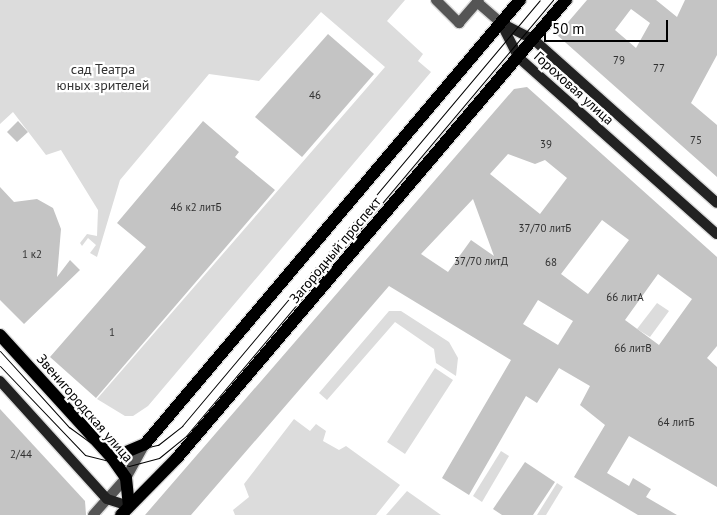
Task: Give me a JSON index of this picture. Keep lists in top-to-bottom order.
{
  "streets": {
    "main road": ["Гороховая улица", "Загородный проспект", "Звенигородская улица"]
  },
  "crossings": [
    ["Гороховая улица", "Загородный проспект"],
    ["Загородный проспект", "Звенигородская улица"]
  ],
  "parks": ["сад Театра юных зрителей"],
  "house_numbers": [
    "79",
    "77",
    "46",
    "75",
    "39",
    "46 к2 литБ",
    "37/70 литБ",
    "1 к2",
    "37/70 литД",
    "68",
    "66 литА",
    "1",
    "66 литВ",
    "64 литБ",
    "2/44"
  ],
  "scale_bar": "50 m"
}
